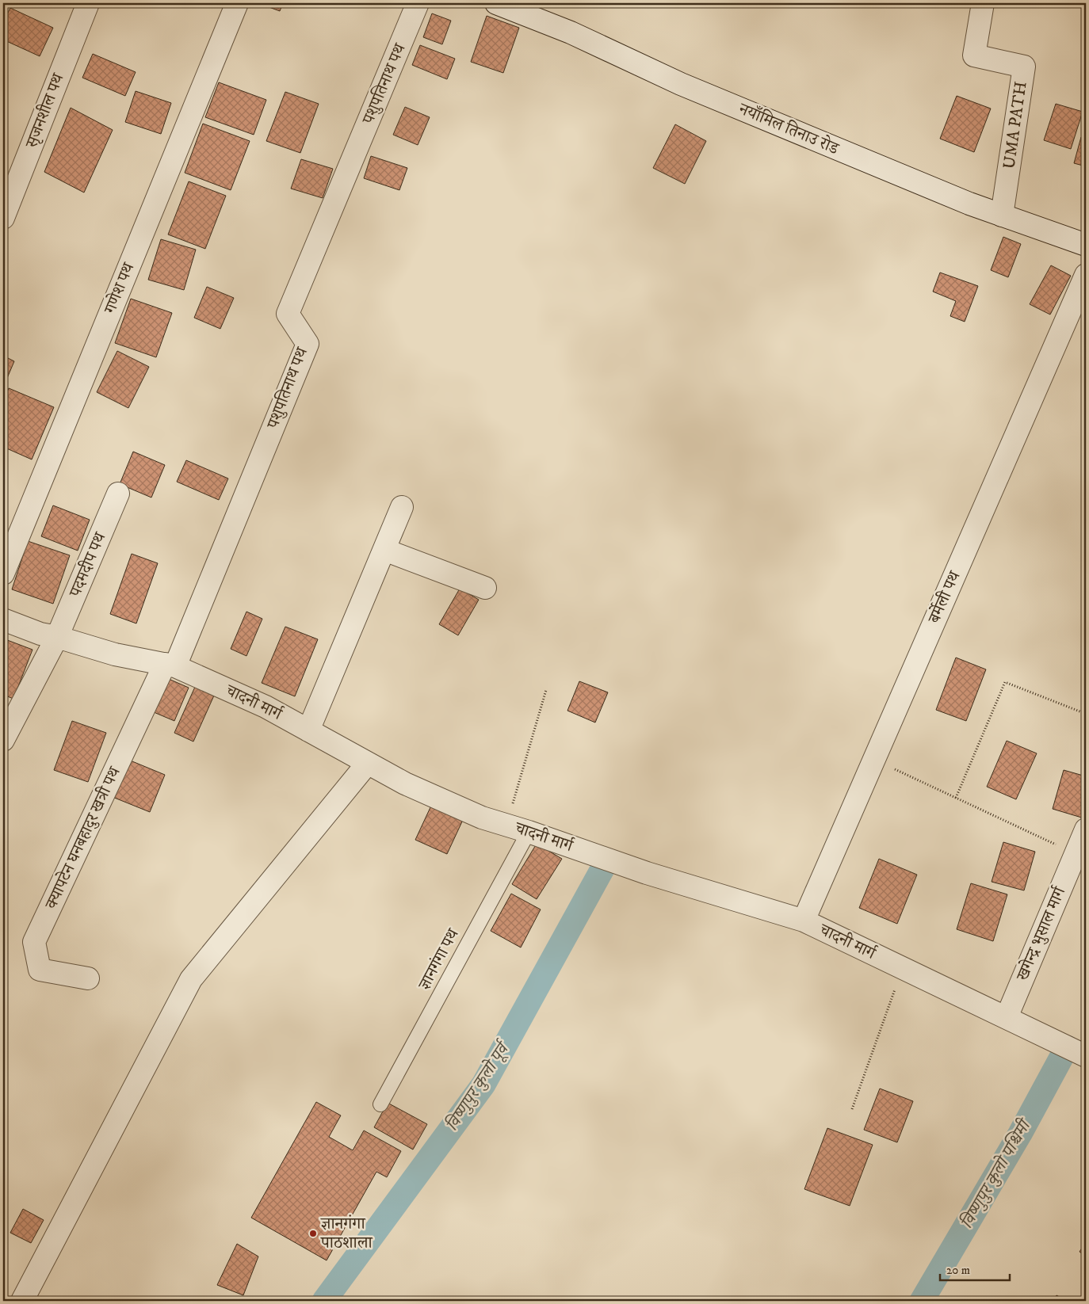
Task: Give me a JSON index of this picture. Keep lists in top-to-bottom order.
{
  "streets": {
    "street": [
      "पशुपतिनाथ पथ",
      "सृजनशील पथ",
      "UMA PATH",
      "नयाँमिल तिनाउ रोड",
      "गणेश पथ",
      "पदमदीप पथ",
      "बर्मेली पथ",
      "चादनी मार्ग",
      "क्यापटेन घनबहादुर खत्री पथ",
      "खगेन्द्र भुसाल मार्ग"
    ],
    "lane": ["ज्ञानगंगा पथ"]
  },
  "crossings": [
    ["पशुपतिनाथ पथ", "चादनी मार्ग"],
    ["पशुपतिनाथ पथ", "क्यापटेन घनबहादुर खत्री पथ"],
    ["UMA PATH", "नयाँमिल तिनाउ रोड"],
    ["पदमदीप पथ", "चादनी मार्ग"],
    ["बर्मेली पथ", "चादनी मार्ग"],
    ["चादनी मार्ग", "क्यापटेन घनबहादुर खत्री पथ"],
    ["चादनी मार्ग", "खगेन्द्र भुसाल मार्ग"],
    ["चादनी मार्ग", "ज्ञानगंगा पथ"]
  ],
  "water": ["विष्णुपुर कुलो पूर्व", "विष्णुपुर कुलो पश्चिमी"],
  "places": ["ज्ञानगंगा पाठशाला"],
  "scale_bar": "20 m"
}
